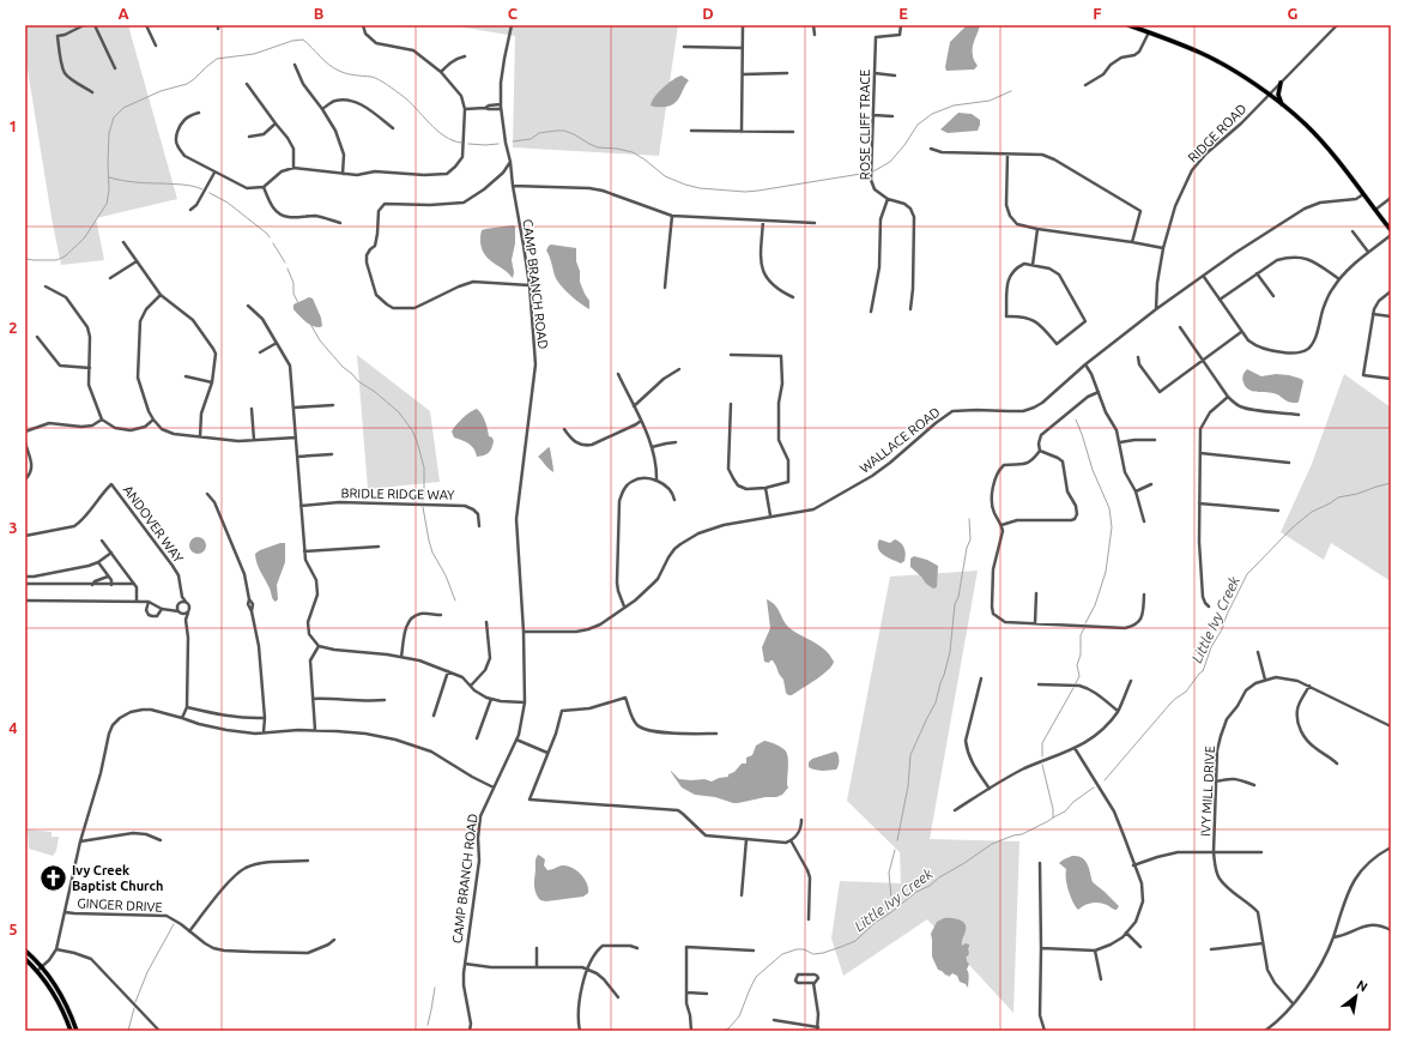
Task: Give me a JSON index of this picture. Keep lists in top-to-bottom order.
{
  "streets": {
    "street": [
      "ROSE CLIFF TRACE",
      "RIDGE ROAD",
      "CAMP BRANCH ROAD",
      "WALLACE ROAD",
      "BRIDLE RIDGE WAY",
      "ANDOVER WAY",
      "IVY MILL DRIVE",
      "GINGER DRIVE"
    ]
  },
  "crossings": [
    ["RIDGE ROAD", "WALLACE ROAD"],
    ["CAMP BRANCH ROAD", "WALLACE ROAD"]
  ],
  "water": ["Little Ivy Creek"],
  "places": {
    "church": ["Ivy Creek Baptist Church"]
  },
  "north": "top right",
  "grid": {
    "columns": [
      "A",
      "B",
      "C",
      "D",
      "E",
      "F",
      "G"
    ],
    "rows": [
      "1",
      "2",
      "3",
      "4",
      "5"
    ]
  }
}
